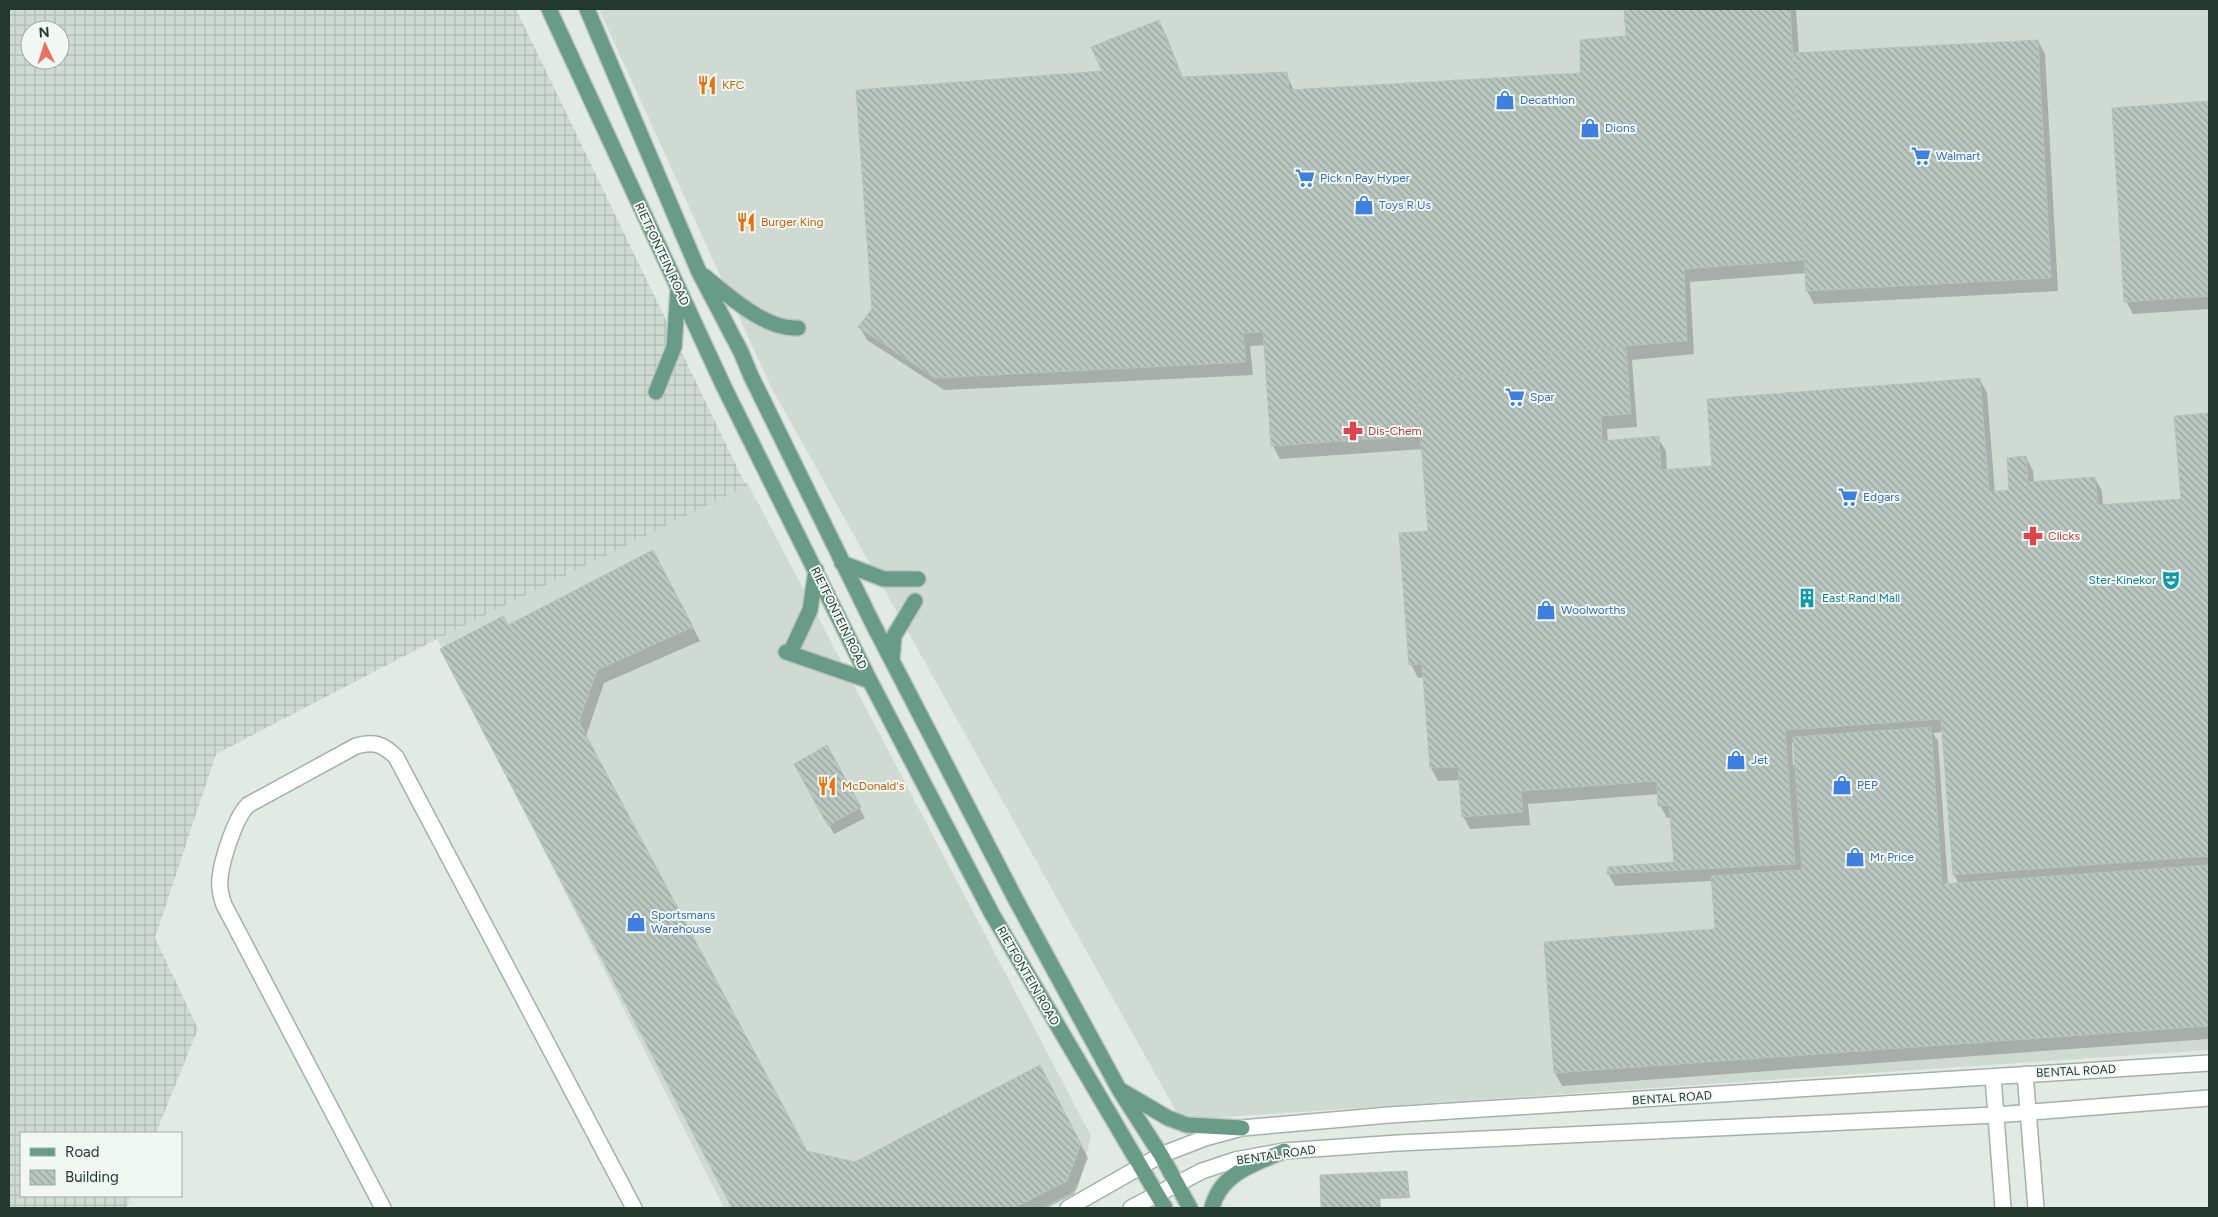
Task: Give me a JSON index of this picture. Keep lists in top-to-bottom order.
{
  "streets": {
    "main road": ["RIETFONTEIN ROAD"],
    "street": ["BENTAL ROAD"]
  },
  "crossings": [
    ["RIETFONTEIN ROAD", "BENTAL ROAD"]
  ],
  "places": {
    "restaurant": ["KFC", "Burger King", "McDonald's"],
    "shop": [
      "Decathlon",
      "Dions",
      "Toys R Us",
      "Woolworths",
      "Jet",
      "PEP",
      "Mr Price",
      "Sportsmans Warehouse"
    ],
    "supermarket": [
      "Walmart",
      "Pick n Pay Hyper",
      "Spar",
      "Edgars"
    ],
    "pharmacy": ["Dis-Chem", "Clicks"],
    "theatre": ["Ster-Kinekor"],
    "building": ["East Rand Mall"]
  },
  "legend": ["Road", "Building"],
  "north": "top"
}
